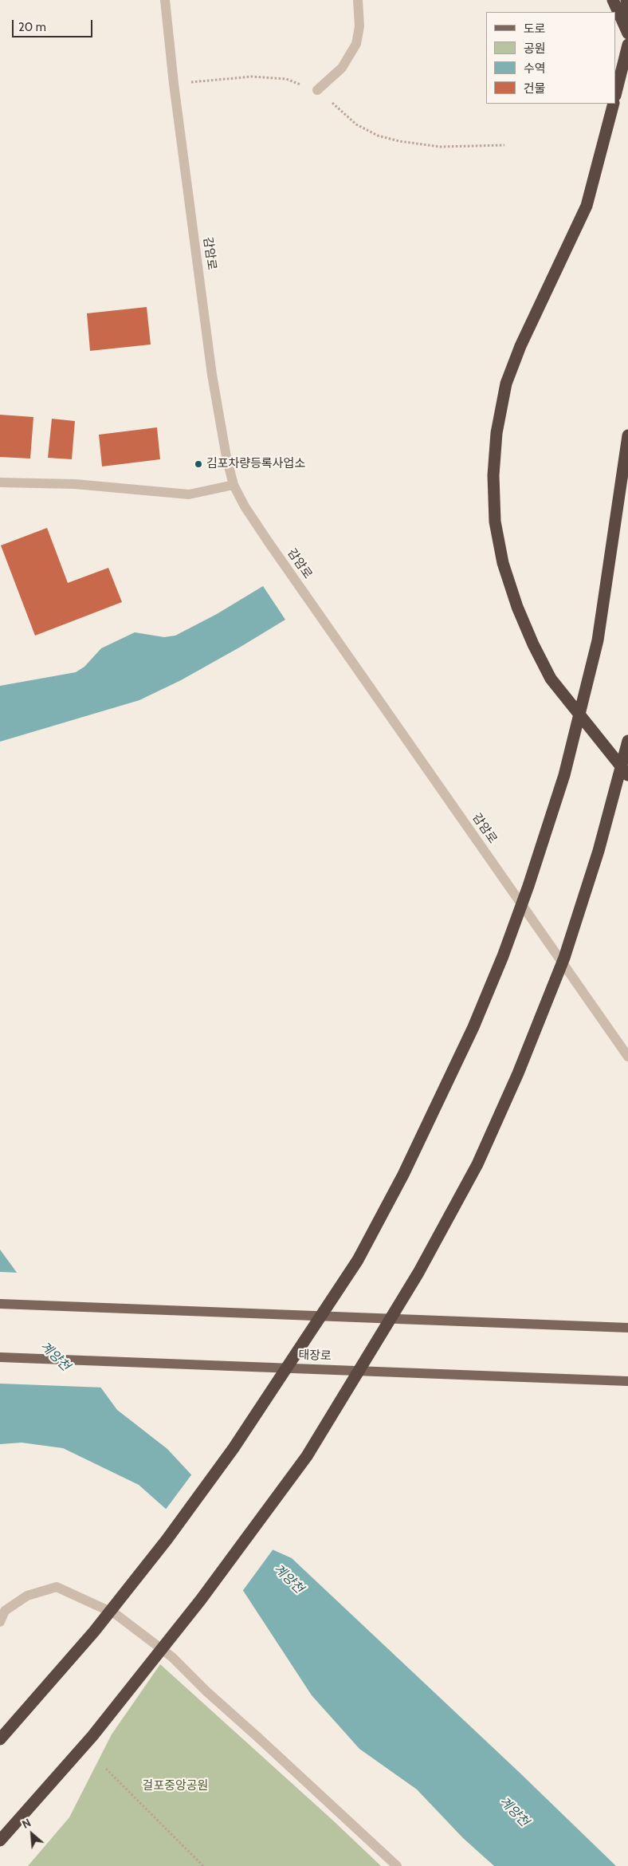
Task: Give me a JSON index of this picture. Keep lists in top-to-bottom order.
{
  "streets": {
    "main road": ["태장로"],
    "street": ["감암로"]
  },
  "water": ["계양천"],
  "parks": ["걸포중앙공원"],
  "places": ["김포차량등록사업소"],
  "legend": [
    "도로",
    "공원",
    "수역",
    "건물"
  ],
  "scale_bar": "20 m",
  "north": "top left"
}
